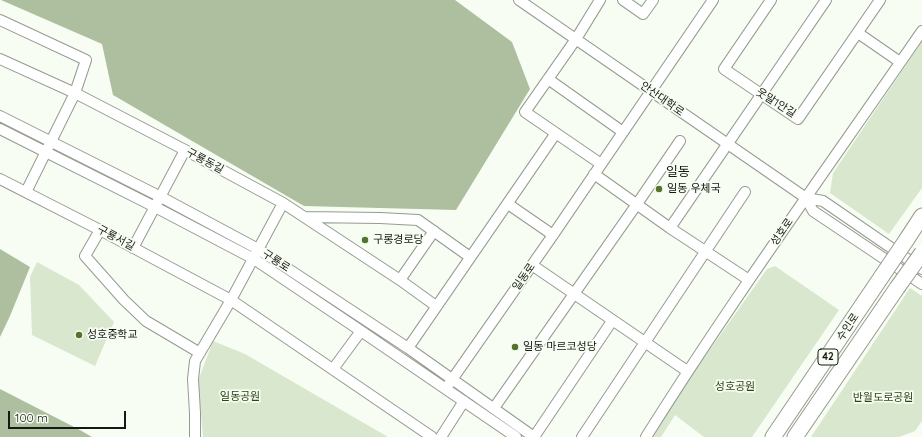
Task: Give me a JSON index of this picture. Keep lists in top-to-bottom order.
{
  "streets": {
    "highway": ["수인로", "42"],
    "street": [
      "안산대학로",
      "웃말1안길",
      "구룡동길",
      "성호로",
      "구룡서길",
      "구룡로",
      "일동로"
    ]
  },
  "crossings": [
    ["안산대학로", "성호로"],
    ["안산대학로", "일동로"],
    ["구룡로", "일동로"]
  ],
  "districts": ["일동"],
  "parks": ["성호공원", "일동공원", "반월도로공원"],
  "places": [
    "일동 우체국",
    "구롱경로당",
    "성호중학교",
    "일동 마르코성당"
  ],
  "scale_bar": "100 m"
}
